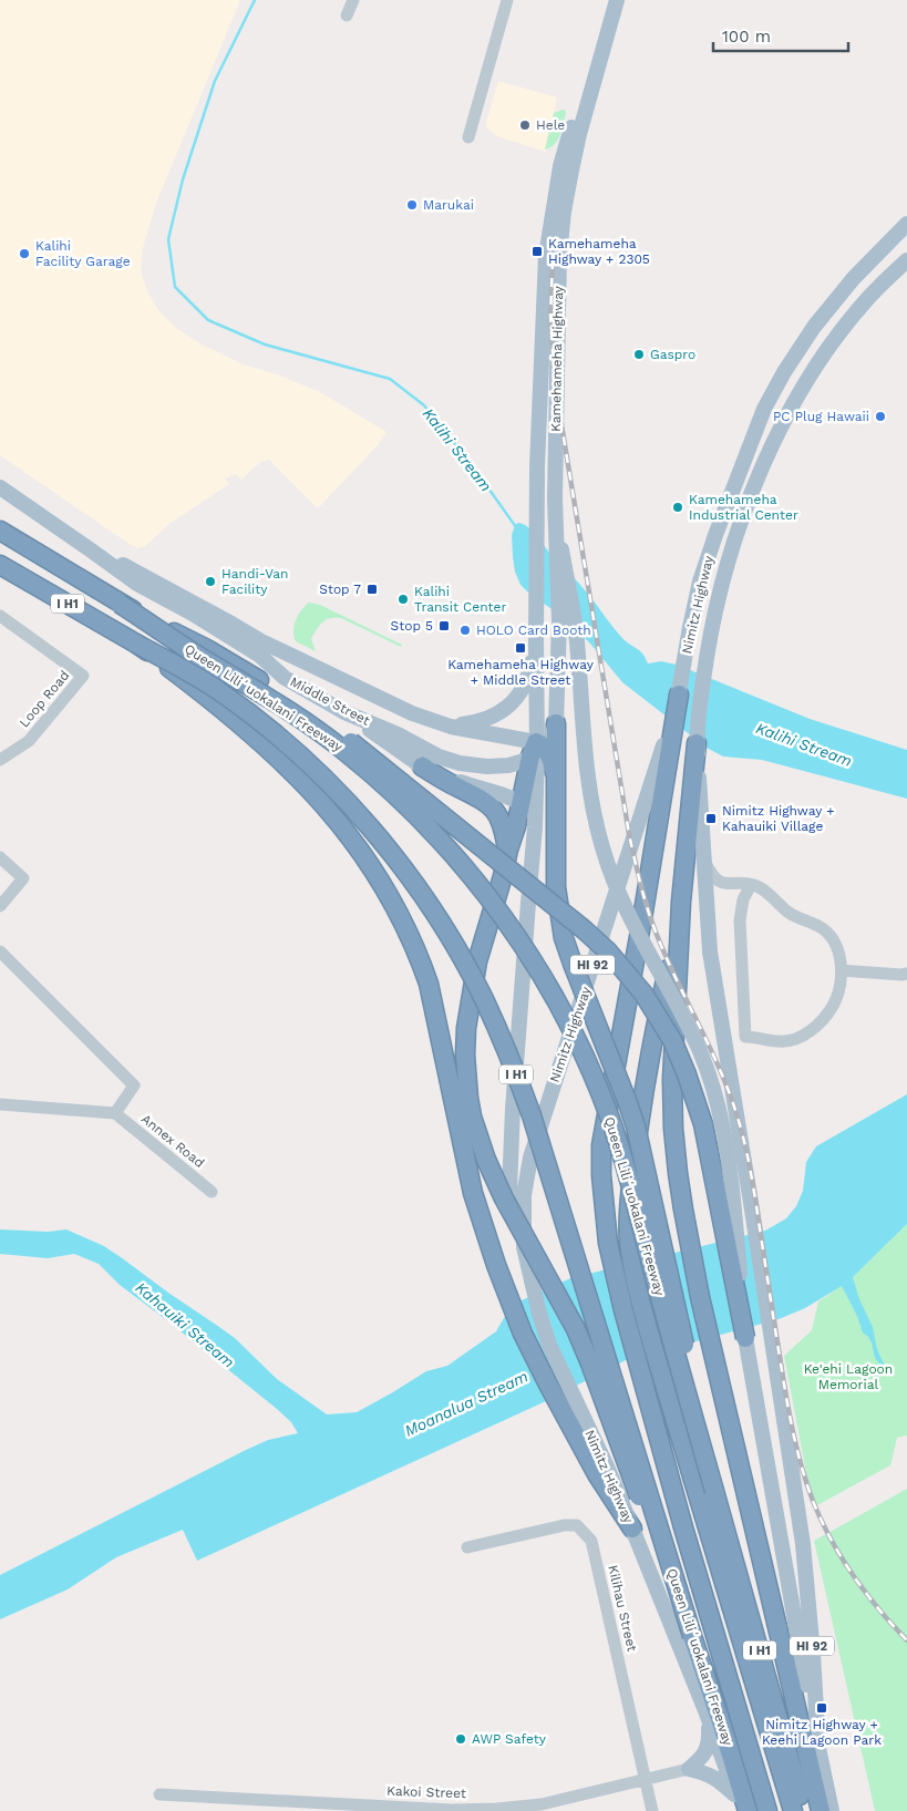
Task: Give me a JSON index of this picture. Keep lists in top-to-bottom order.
{
  "streets": {
    "highway": ["I H1", "Queen Liliʻuokalani Freeway"],
    "main road": [
      "Kamehameha Highway",
      "Nimitz Highway",
      "Middle Street",
      "HI 92"
    ],
    "street": [
      "Loop Road",
      "Annex Road",
      "Kilihau Street",
      "Kakoi Street"
    ]
  },
  "crossings": [
    ["Kilihau Street", "Kakoi Street"]
  ],
  "water": ["Kalihi Stream", "Kahauiki Stream", "Moanalua Stream"],
  "parks": ["Ke'ehi Lagoon Memorial"],
  "places": {
    "other": [
      "Hele",
      "Marukai",
      "Kalihi Facility Garage",
      "Gaspro",
      "PC Plug Hawaii",
      "Kamehameha Industrial Center",
      "Handi-Van Facility",
      "Kalihi Transit Center",
      "HOLO Card Booth",
      "AWP Safety"
    ],
    "transit": [
      "Kamehameha Highway + 2305",
      "Stop 7",
      "Stop 5",
      "Kamehameha Highway + Middle Street",
      "Nimitz Highway + Kahauiki Village",
      "Nimitz Highway + Keehi Lagoon Park"
    ]
  },
  "scale_bar": "100 m"
}
